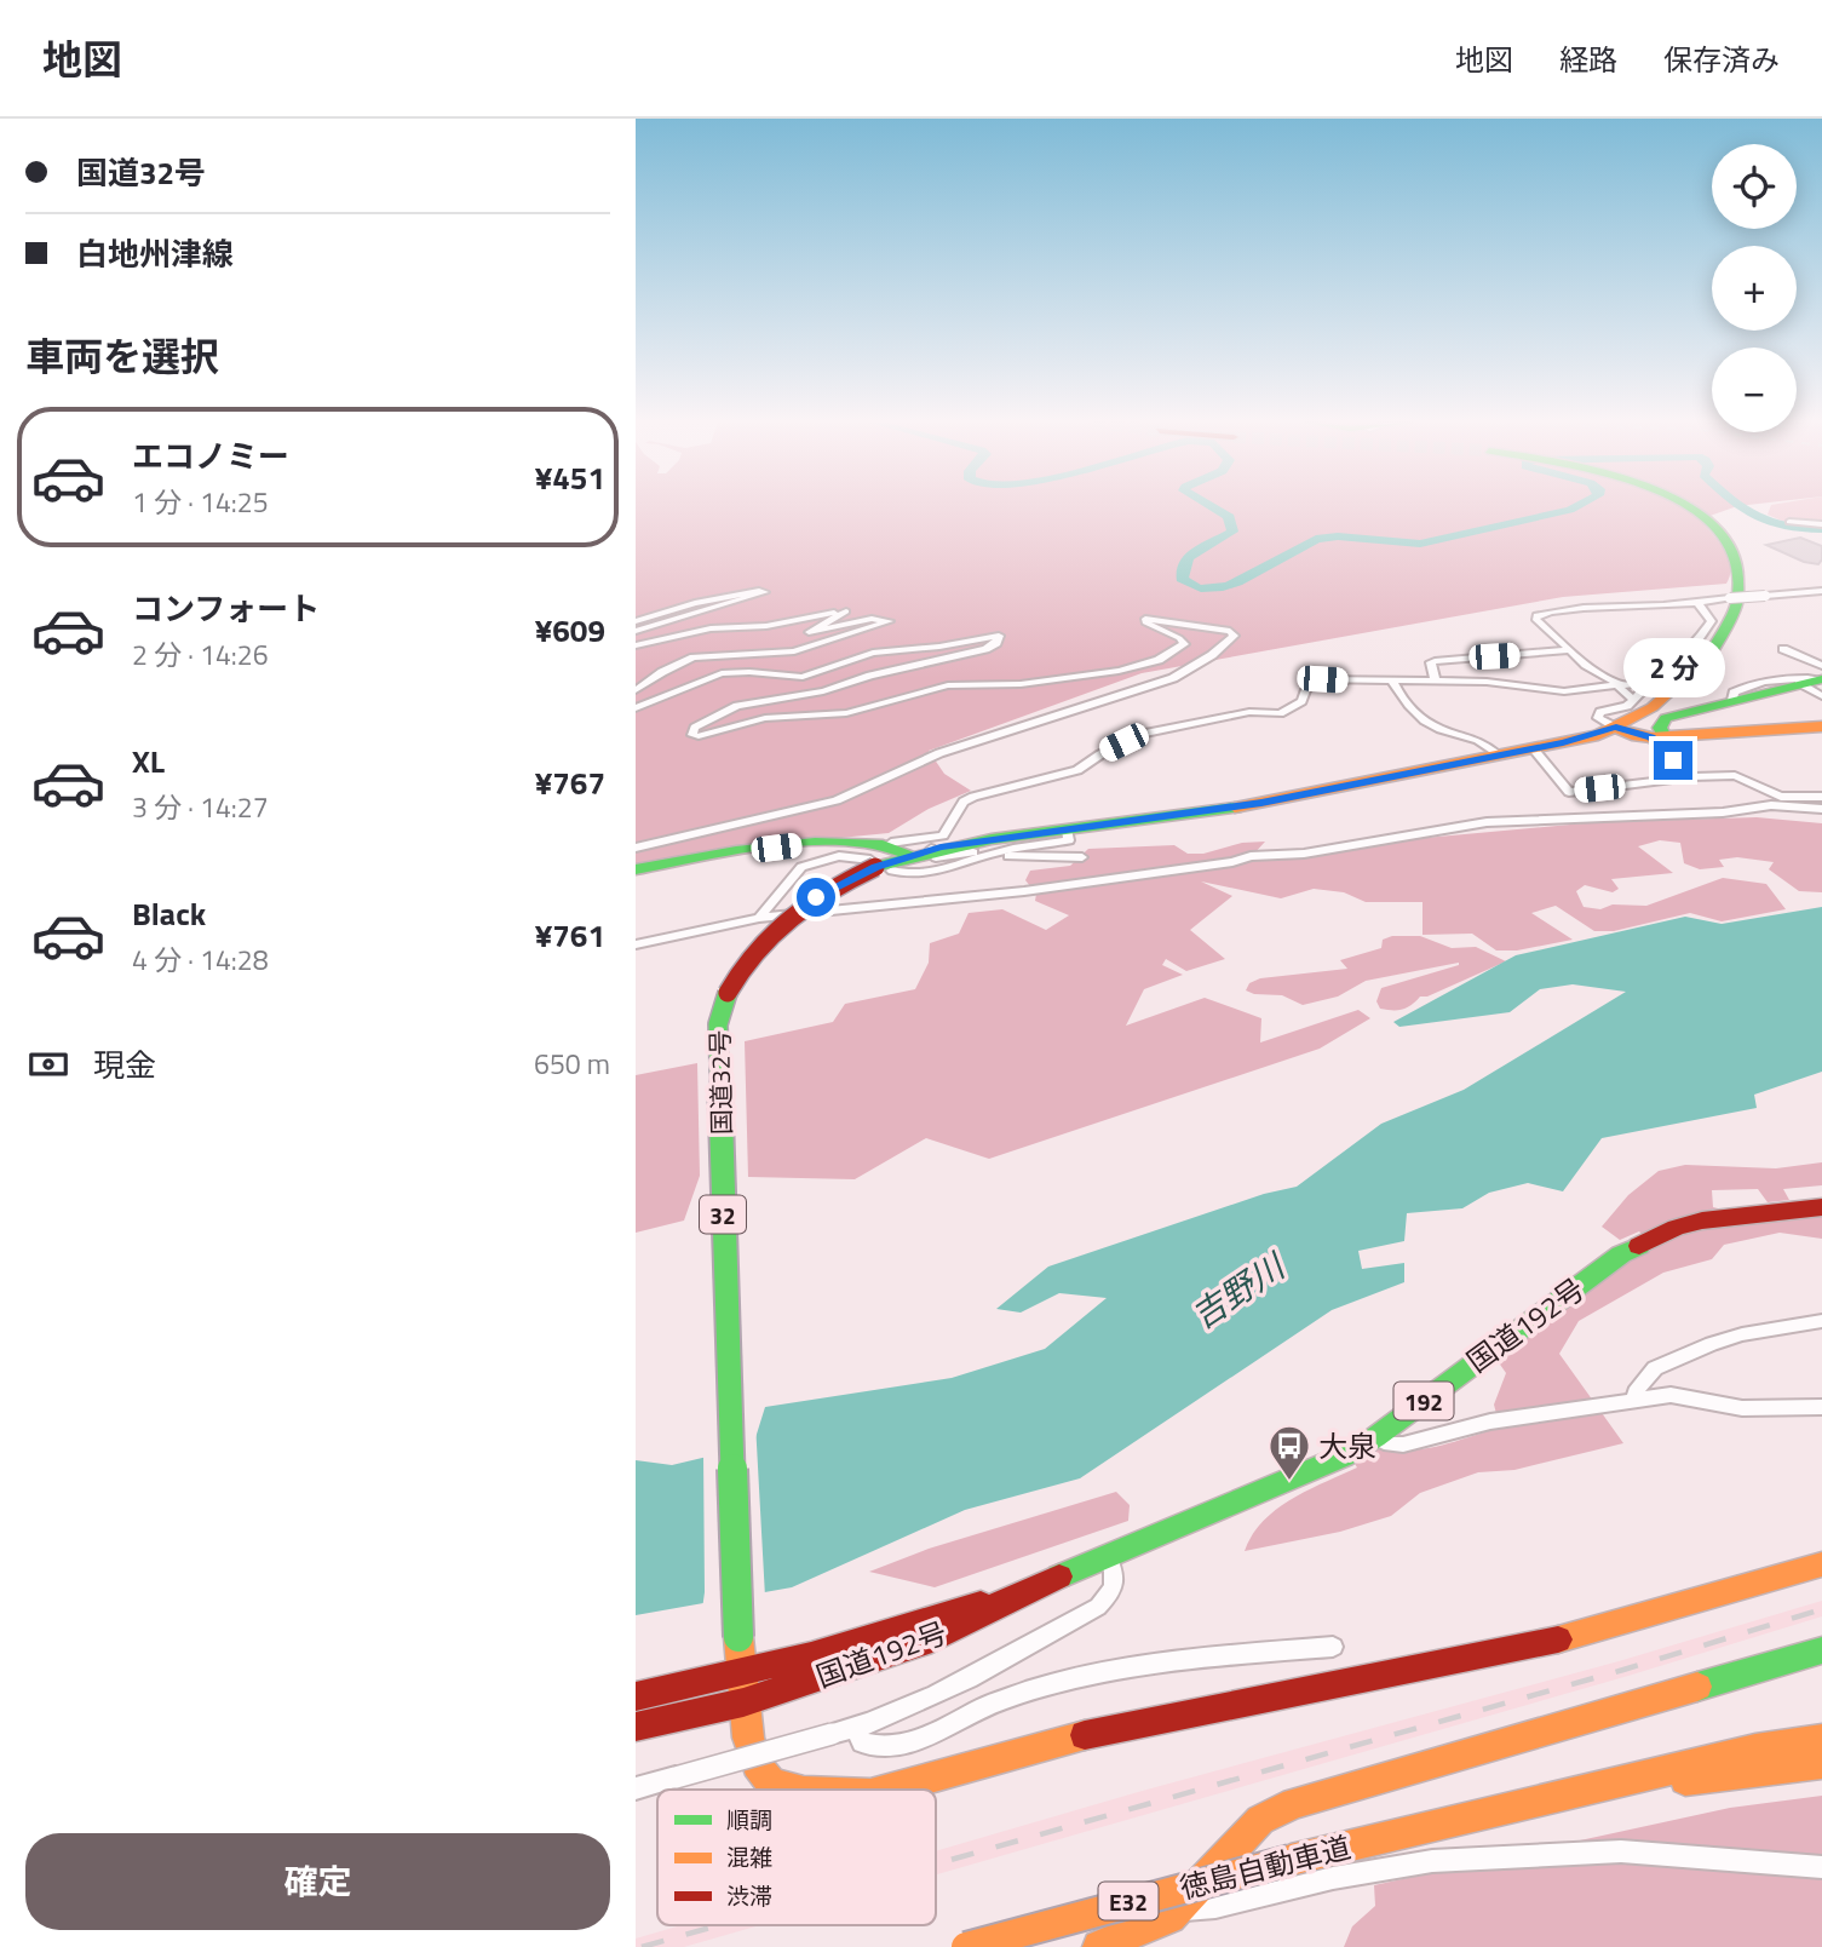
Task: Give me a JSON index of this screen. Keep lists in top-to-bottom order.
{
  "streets": {
    "main road": [
      "国道32号",
      "32",
      "国道192号",
      "192",
      "徳島自動車道",
      "E32"
    ]
  },
  "crossings": [
    ["国道32号", "国道192号"]
  ],
  "water": ["吉野川"],
  "places": {
    "bus stop": ["大泉"]
  },
  "legend": ["順調", "混雑", "渋滞"],
  "page": {
    "header": "地図",
    "nav": ["地図", "経路", "保存済み"],
    "banner": ["国道32号", "白地州津線"],
    "map_buttons": ["+", "−"],
    "heading": "車両を選択",
    "list": [
      {
        "name": "エコノミー",
        "note": "1 分 · 14:25",
        "value": "¥451"
      },
      {
        "name": "コンフォート",
        "note": "2 分 · 14:26",
        "value": "¥609"
      },
      {
        "name": "XL",
        "note": "3 分 · 14:27",
        "value": "¥767"
      },
      {
        "name": "Black",
        "note": "4 分 · 14:28",
        "value": "¥761"
      }
    ],
    "bubble": "2 分",
    "pay": ["現金", "650 m"],
    "buttons": "確定"
  }
}
